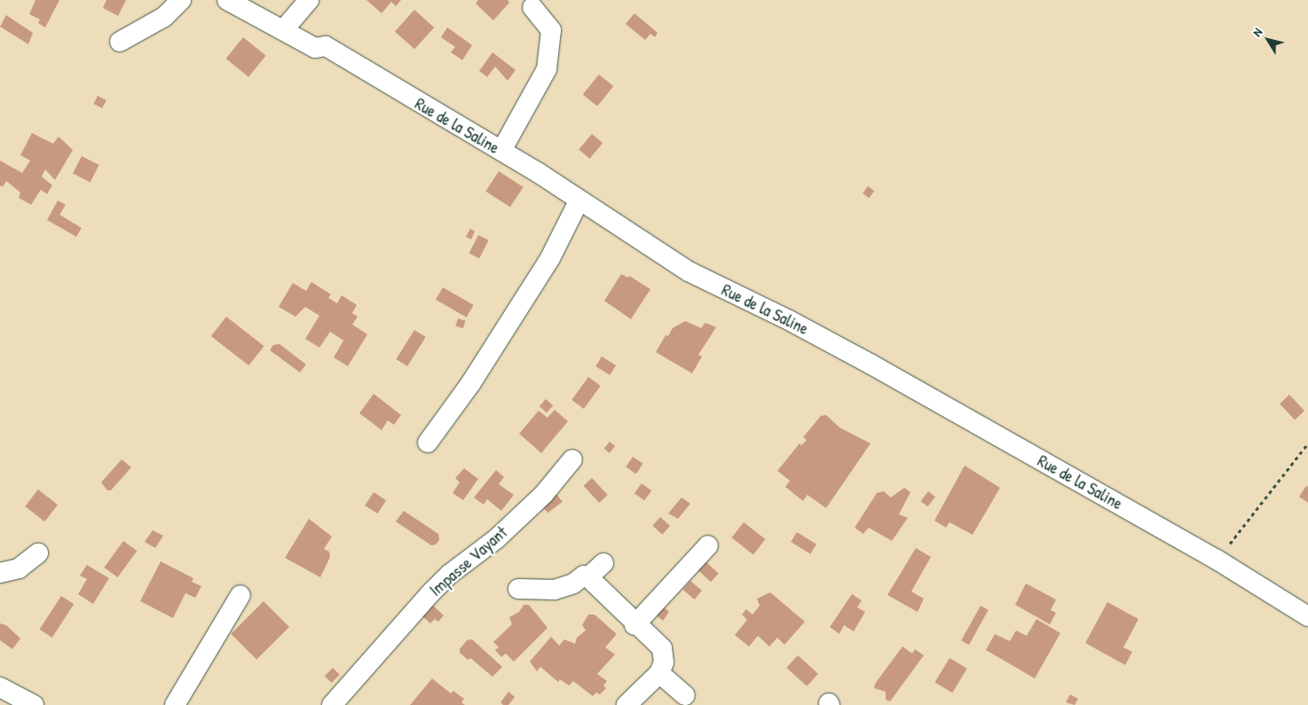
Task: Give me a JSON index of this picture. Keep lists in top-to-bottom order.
{
  "streets": {
    "street": ["Rue de la Saline", "Impasse Vayant"]
  },
  "north": "top left"
}
